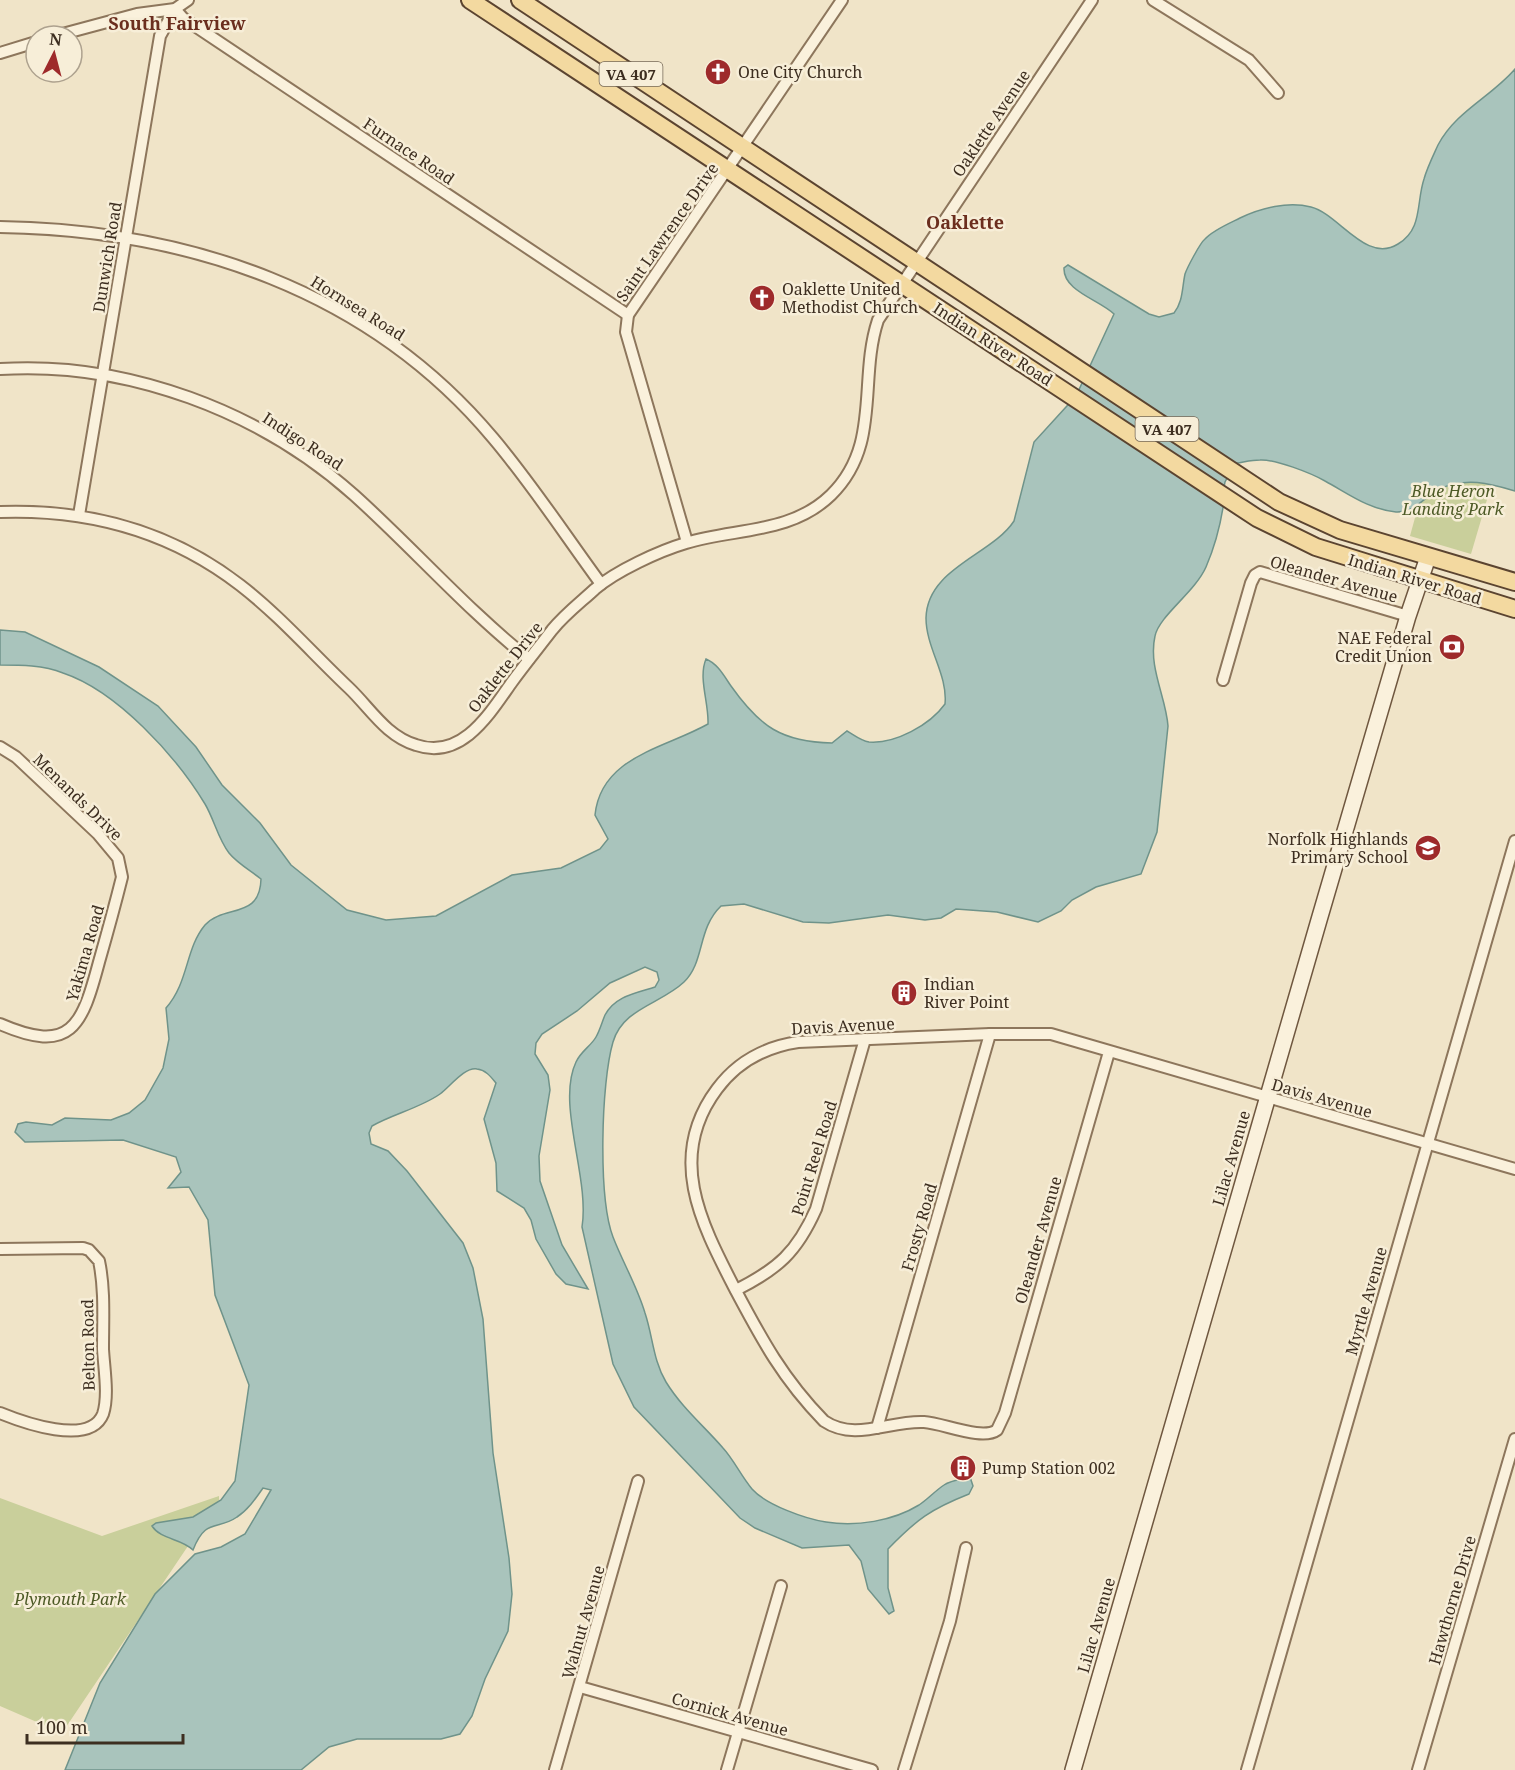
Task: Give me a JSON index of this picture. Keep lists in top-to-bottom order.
{
  "streets": {
    "main road": ["VA 407", "Indian River Road"],
    "street": [
      "Oaklette Avenue",
      "Furnace Road",
      "Saint Lawrence Drive",
      "Dunwich Road",
      "Hornsea Road",
      "Indigo Road",
      "Oleander Avenue",
      "Oaklette Drive",
      "Menands Drive",
      "Yakima Road",
      "Davis Avenue",
      "Point Reel Road",
      "Lilac Avenue",
      "Frosty Road",
      "Myrtle Avenue",
      "Belton Road",
      "Hawthorne Drive",
      "Walnut Avenue",
      "Cornick Avenue"
    ]
  },
  "crossings": [
    ["Oaklette Avenue", "Indian River Road"],
    ["Oaklette Avenue", "Oaklette Drive"],
    ["Furnace Road", "Saint Lawrence Drive"],
    ["Furnace Road", "Dunwich Road"],
    ["Saint Lawrence Drive", "Indian River Road"],
    ["Saint Lawrence Drive", "Oaklette Drive"],
    ["Dunwich Road", "Hornsea Road"],
    ["Dunwich Road", "Indigo Road"],
    ["Dunwich Road", "Oaklette Drive"],
    ["Hornsea Road", "Oaklette Drive"],
    ["Indian River Road", "Oaklette Drive"],
    ["Indian River Road", "Lilac Avenue"],
    ["Indigo Road", "Oaklette Drive"],
    ["Oleander Avenue", "Davis Avenue"],
    ["Oleander Avenue", "Lilac Avenue"],
    ["Menands Drive", "Yakima Road"],
    ["Davis Avenue", "Point Reel Road"],
    ["Davis Avenue", "Lilac Avenue"],
    ["Davis Avenue", "Frosty Road"],
    ["Davis Avenue", "Myrtle Avenue"],
    ["Walnut Avenue", "Cornick Avenue"]
  ],
  "districts": ["South Fairview", "Oaklette"],
  "parks": ["Blue Heron Landing Park", "Plymouth Park"],
  "places": {
    "church": ["One City Church", "Oaklette United Methodist Church"],
    "bank": ["NAE Federal Credit Union"],
    "school or university": ["Norfolk Highlands Primary School"],
    "building": ["Indian River Point", "Pump Station 002"]
  },
  "scale_bar": "100 m",
  "north": "top"
}
